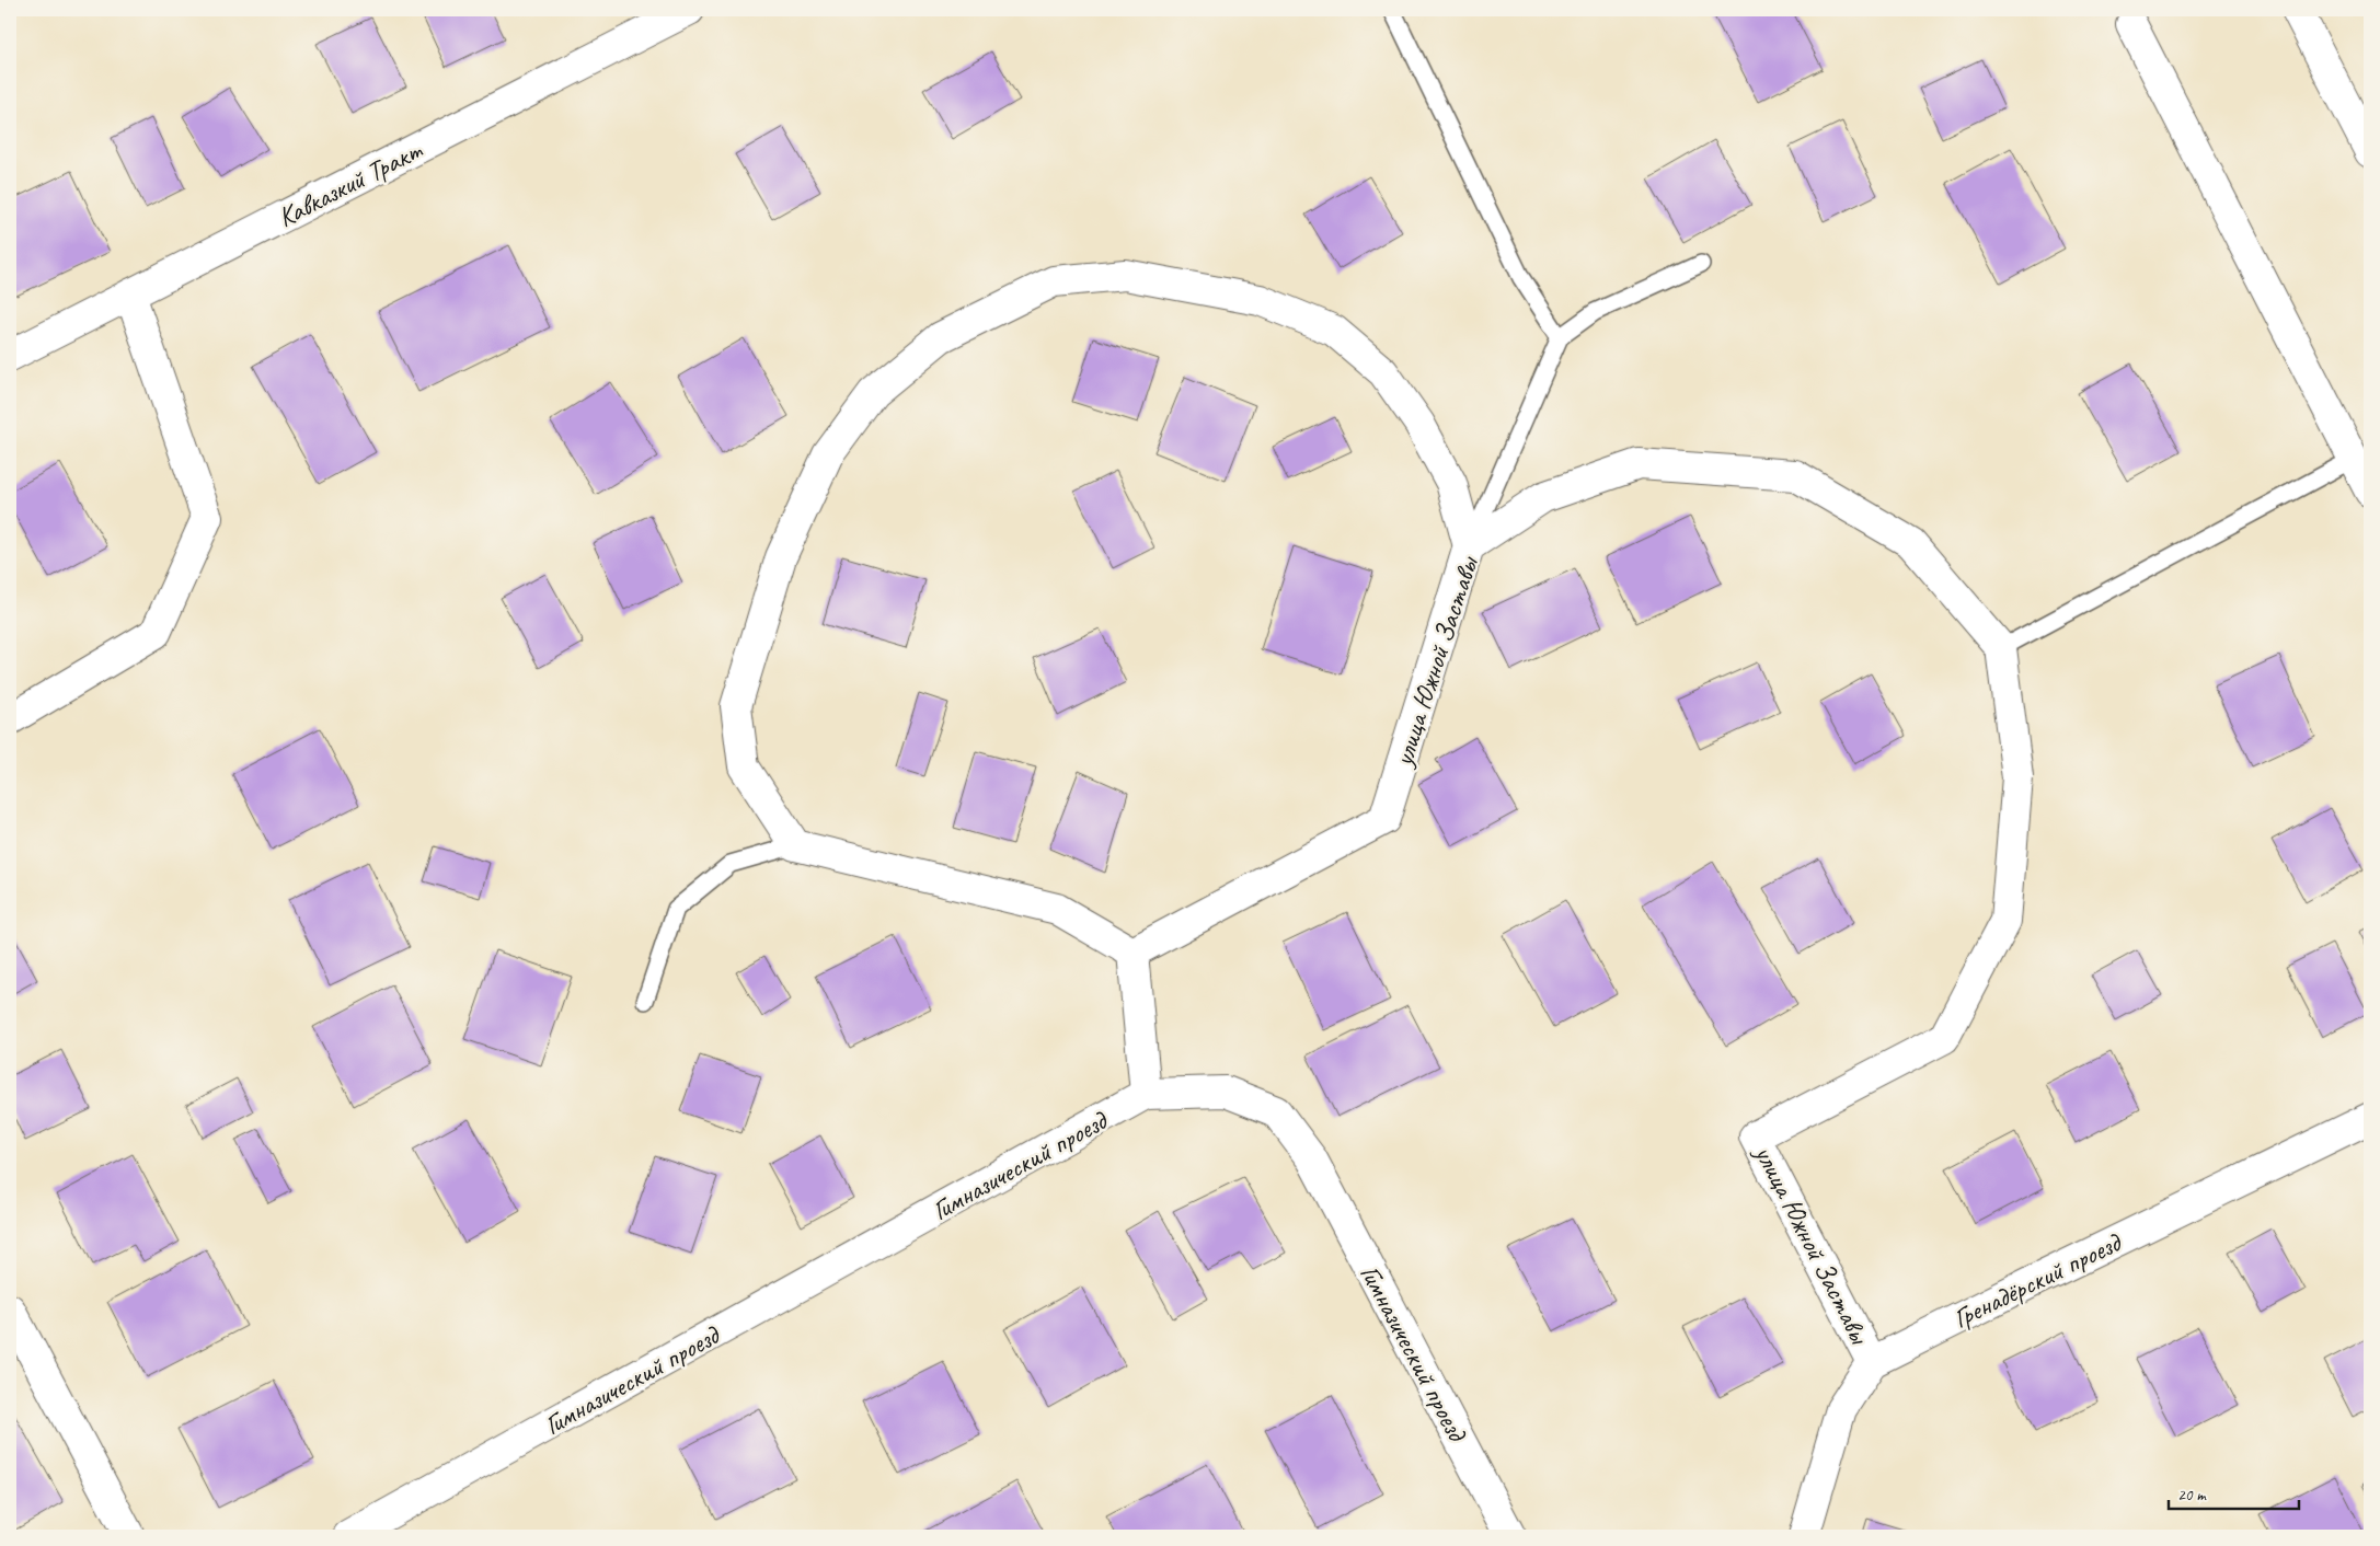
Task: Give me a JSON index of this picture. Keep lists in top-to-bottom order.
{
  "streets": {
    "street": [
      "Кавказкий Тракт",
      "улица Южной Заставы",
      "Гимназический проезд",
      "Гренадёрский проезд"
    ]
  },
  "crossings": [
    ["улица Южной Заставы", "Гренадёрский проезд"]
  ],
  "scale_bar": "20 m"
}
